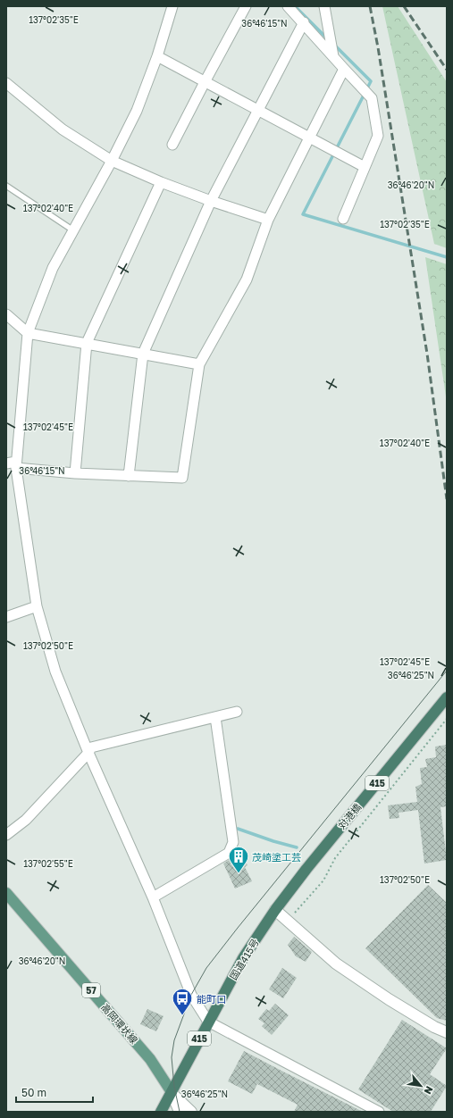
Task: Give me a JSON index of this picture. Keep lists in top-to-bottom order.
{
  "streets": {
    "highway": ["415", "対港橋", "国道415号"],
    "main road": ["57", "高岡環状線"]
  },
  "crossings": [
    ["対港橋", "国道415号"],
    ["国道415号", "高岡環状線"]
  ],
  "places": {
    "building": ["茂崎塗工芸"],
    "bus stop": ["能町口"]
  },
  "scale_bar": "50 m",
  "north": "bottom right",
  "coordinates": [
    "137°02'35\"E",
    "36°46'15\"N",
    "36°46'20\"N",
    "137°02'40\"E",
    "137°02'45\"E",
    "137°02'50\"E",
    "36°46'25\"N",
    "137°02'55\"E"
  ]
}
